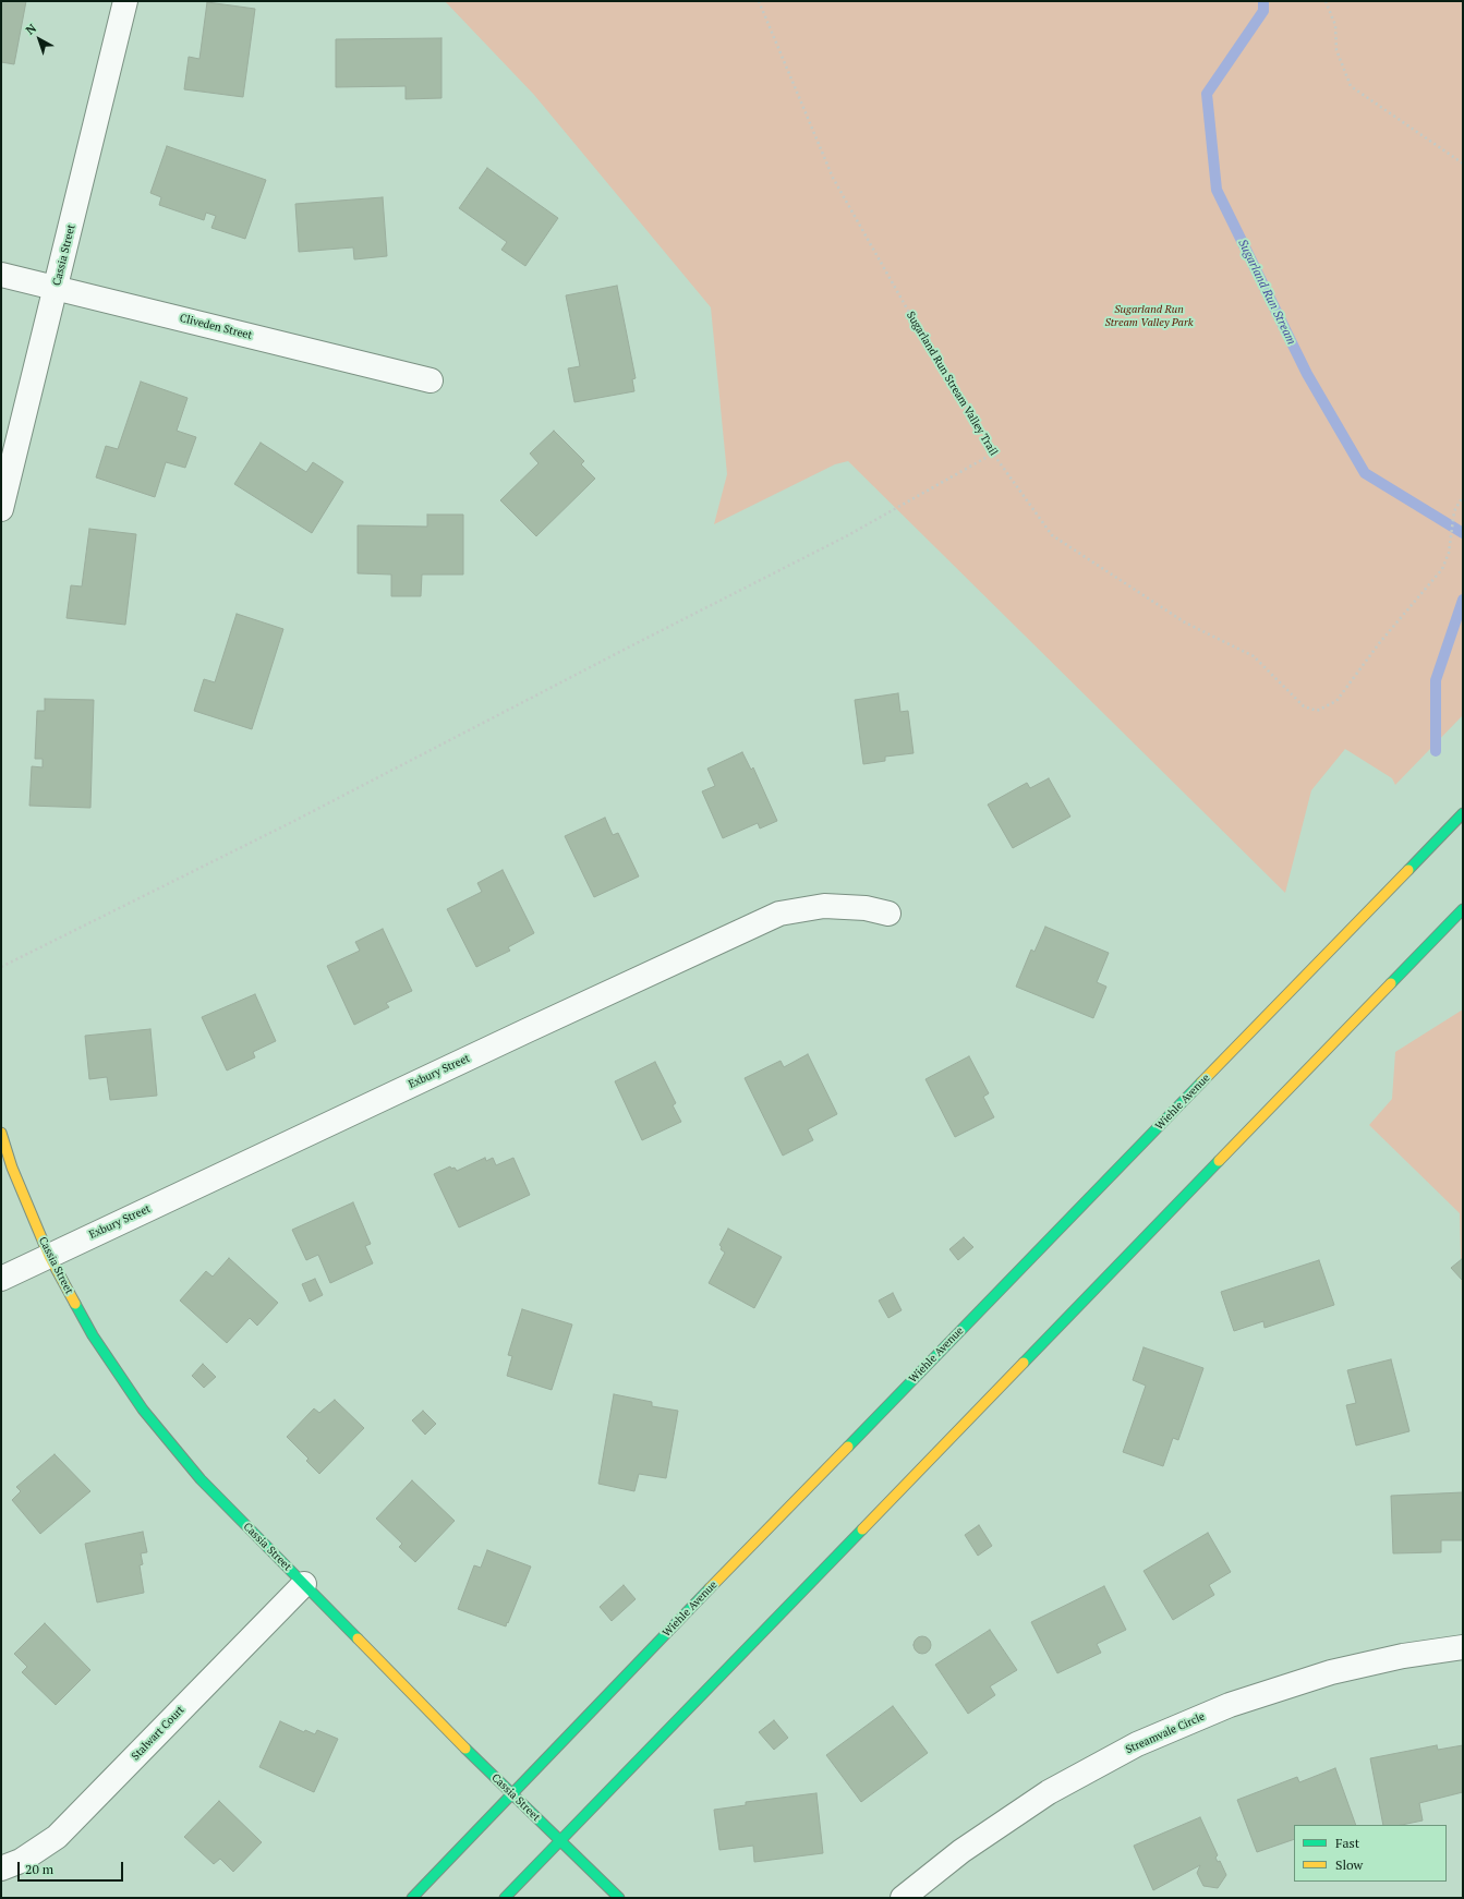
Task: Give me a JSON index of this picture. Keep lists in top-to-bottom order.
{
  "streets": {
    "main road": ["Cassia Street", "Wiehle Avenue"],
    "street": [
      "Cliveden Street",
      "Exbury Street",
      "Stalwart Court",
      "Streamvale Circle"
    ],
    "path": ["Sugarland Run Stream Valley Trail"]
  },
  "crossings": [
    ["Cassia Street", "Cliveden Street"],
    ["Cassia Street", "Exbury Street"],
    ["Cassia Street", "Wiehle Avenue"],
    ["Cassia Street", "Stalwart Court"]
  ],
  "water": ["Sugarland Run Stream"],
  "parks": ["Sugarland Run Stream Valley Park"],
  "legend": ["Fast", "Slow"],
  "scale_bar": "20 m",
  "north": "top left"
}
